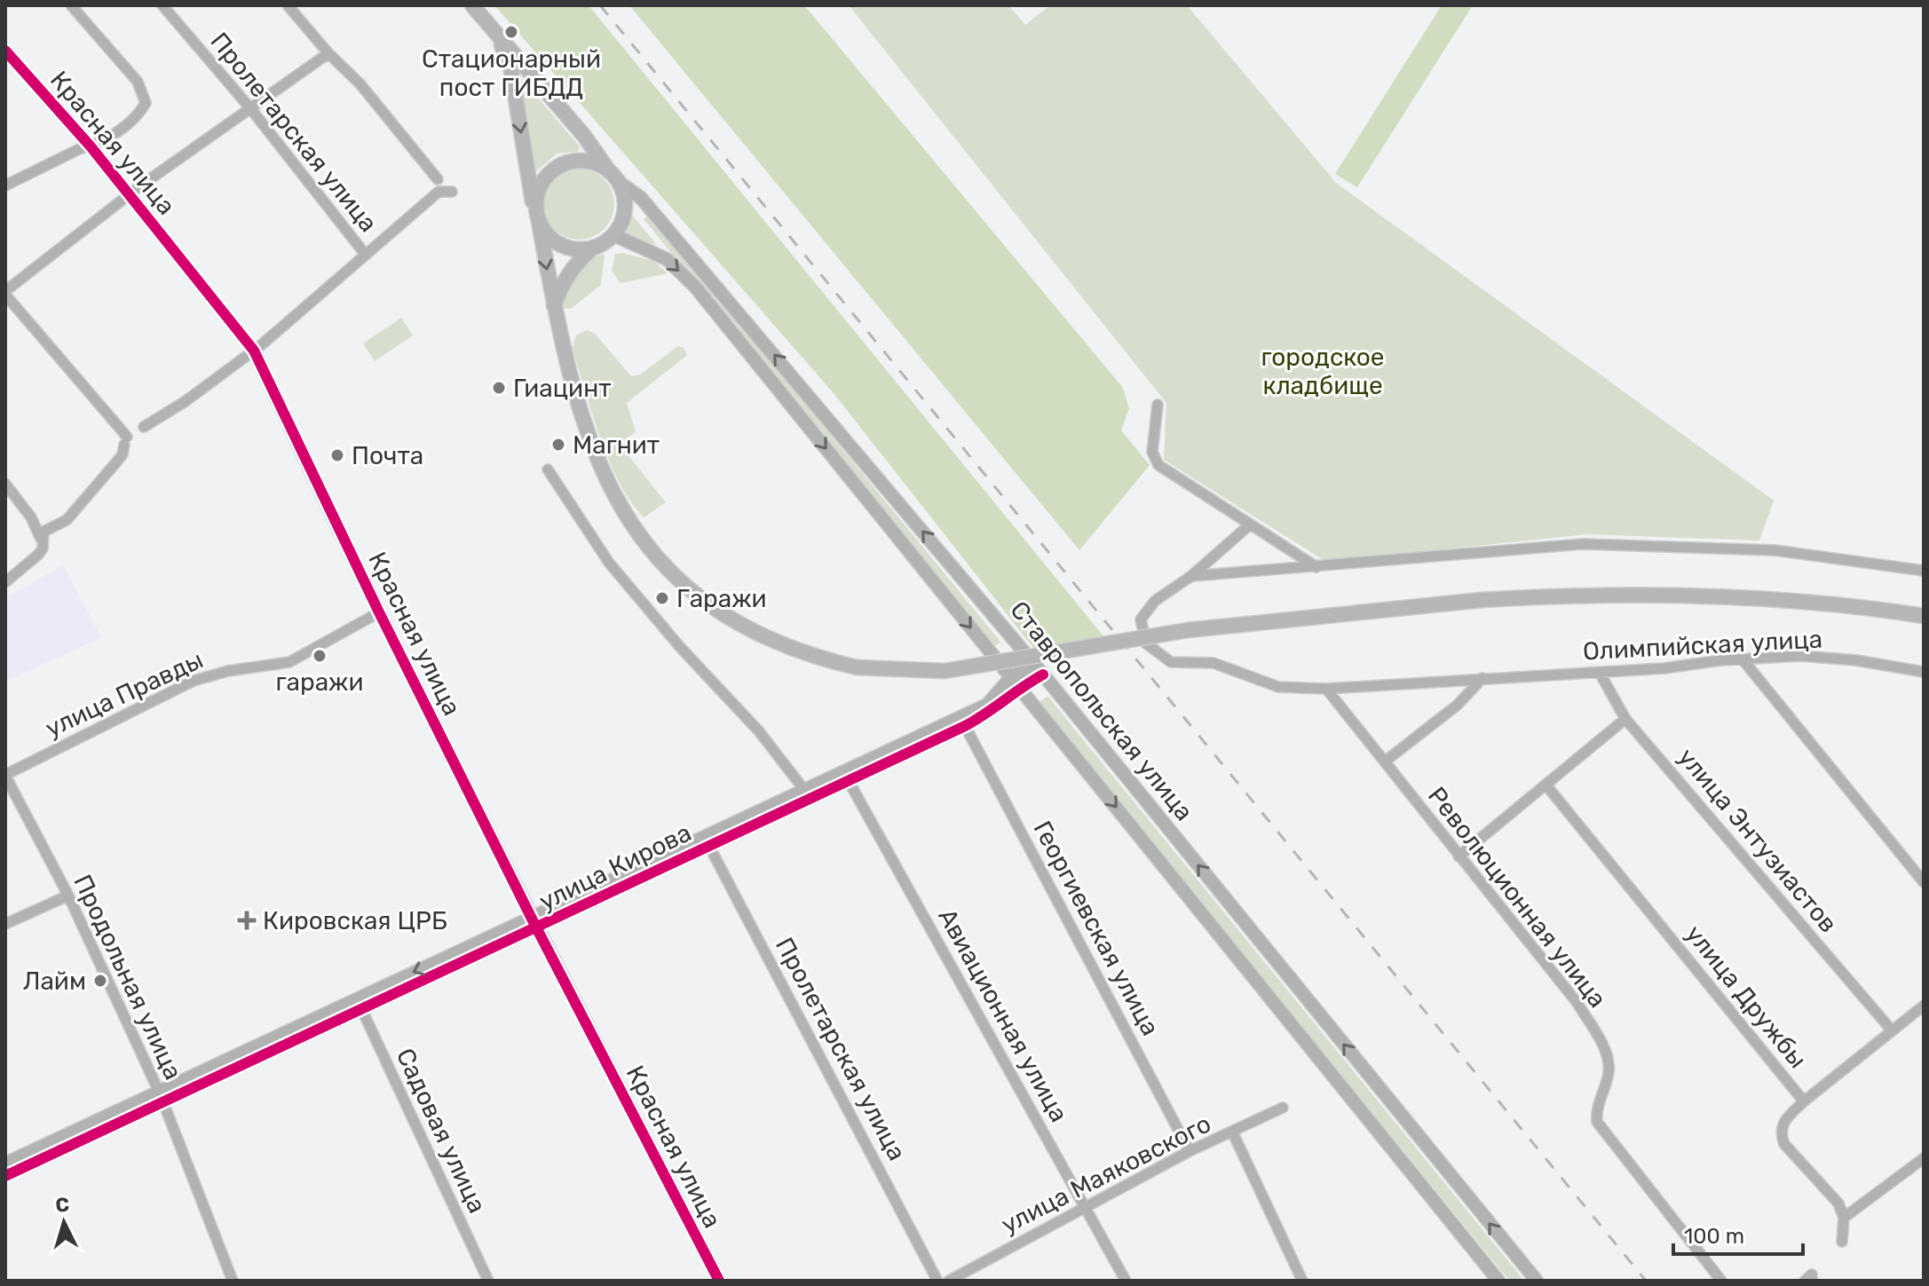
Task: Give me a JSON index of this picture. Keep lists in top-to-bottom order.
{
  "streets": {
    "main road": ["Ставропольская улица"],
    "street": [
      "Пролетарская улица",
      "Красная улица",
      "Олимпийская улица",
      "улица Правды",
      "улица Энтузиастов",
      "улица Кирова",
      "Революционная улица",
      "Георгиевская улица",
      "Продольная улица",
      "улица Дружбы",
      "Авиационная улица",
      "Садовая улица",
      "улица Маяковского"
    ]
  },
  "crossings": [
    ["Пролетарская улица", "улица Кирова"],
    ["Красная улица", "улица Правды"],
    ["Красная улица", "улица Кирова"],
    ["Олимпийская улица", "улица Энтузиастов"],
    ["Олимпийская улица", "Революционная улица"],
    ["улица Правды", "Продольная улица"],
    ["Ставропольская улица", "улица Кирова"],
    ["улица Кирова", "Георгиевская улица"],
    ["улица Кирова", "Продольная улица"],
    ["улица Кирова", "Авиационная улица"],
    ["улица Кирова", "Садовая улица"],
    ["Георгиевская улица", "улица Маяковского"],
    ["Авиационная улица", "улица Маяковского"]
  ],
  "parks": ["городское кладбище"],
  "places": {
    "other": [
      "Стационарный пост ГИБДД",
      "Гиацинт",
      "Магнит",
      "Почта",
      "Гаражи",
      "гаражи",
      "Лайм"
    ],
    "health": ["Кировская ЦРБ"]
  },
  "scale_bar": "100 m",
  "north": "top"
}
